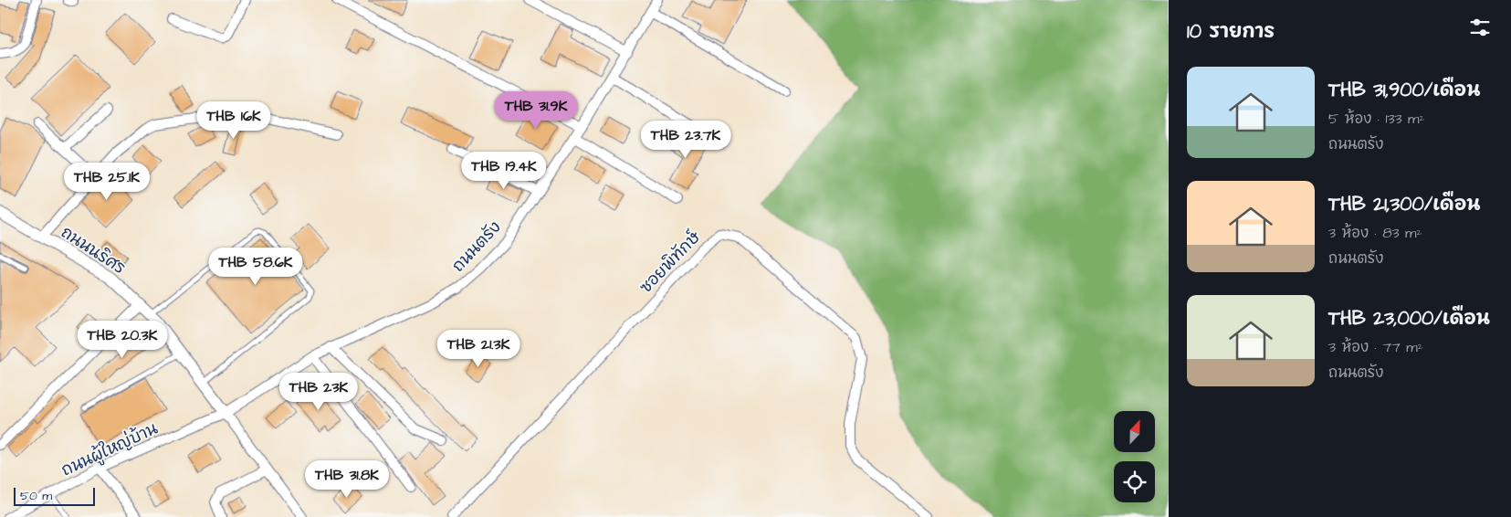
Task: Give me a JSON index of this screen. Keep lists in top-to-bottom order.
{
  "streets": {
    "street": [
      "ถนนตรัง",
      "ถนนนริศร",
      "ซอยพิทักษ์",
      "ถนนผู้ใหญ่บ้าน"
    ]
  },
  "crossings": [
    ["ถนนตรัง", "ถนนนริศร"],
    ["ถนนตรัง", "ถนนผู้ใหญ่บ้าน"],
    ["ถนนนริศร", "ถนนผู้ใหญ่บ้าน"]
  ],
  "scale_bar": "50 m",
  "north": "top",
  "page": {
    "heading": "10 รายการ",
    "list": [
      {
        "name": "THB 31,900/เดือน",
        "note": "5 ห้อง · 133 m² · ถนนตรัง"
      },
      {
        "name": "THB 21,300/เดือน",
        "note": "3 ห้อง · 83 m² · ถนนตรัง"
      },
      {
        "name": "THB 23,000/เดือน",
        "note": "3 ห้อง · 77 m² · ถนนตรัง"
      }
    ],
    "price": [
      "THB 31.9K",
      "THB 16K",
      "THB 23.7K",
      "THB 19.4K",
      "THB 25.1K",
      "THB 58.6K",
      "THB 20.3K",
      "THB 21.3K",
      "THB 23K",
      "THB 31.8K"
    ],
    "scale": "50 m"
  }
}
